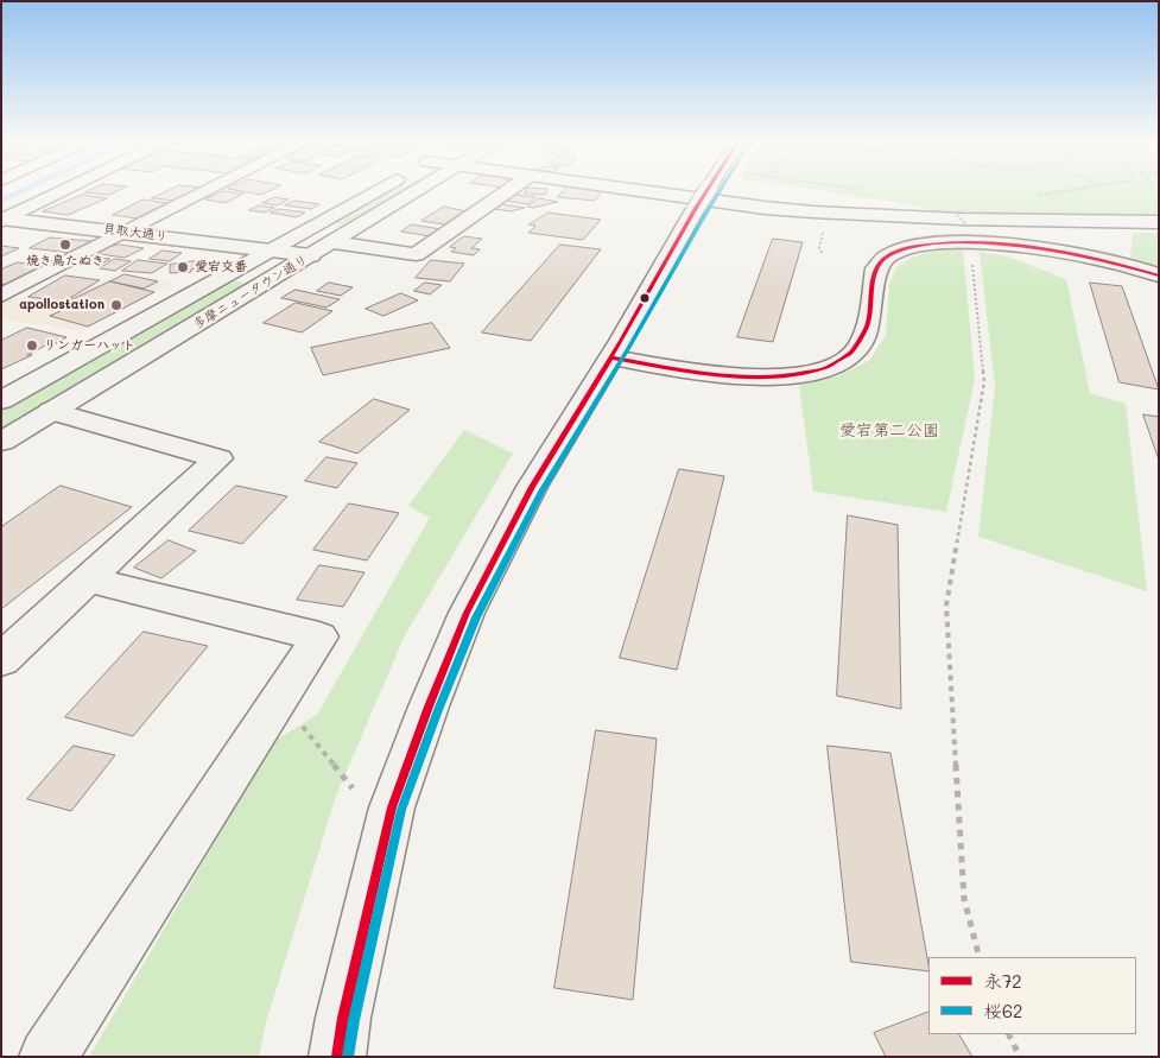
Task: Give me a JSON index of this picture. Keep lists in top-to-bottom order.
{
  "streets": {
    "street": ["貝取大通り", "多摩ニュータウン通り"]
  },
  "crossings": [
    ["貝取大通り", "多摩ニュータウン通り"]
  ],
  "parks": ["愛宕第二公園"],
  "places": [
    "焼き鳥たぬき",
    "愛宕交番",
    "apollostation",
    "リンガーハット"
  ],
  "lines": ["transit line 永72", "transit line 桜62"],
  "legend": ["永72", "桜62"]
}
